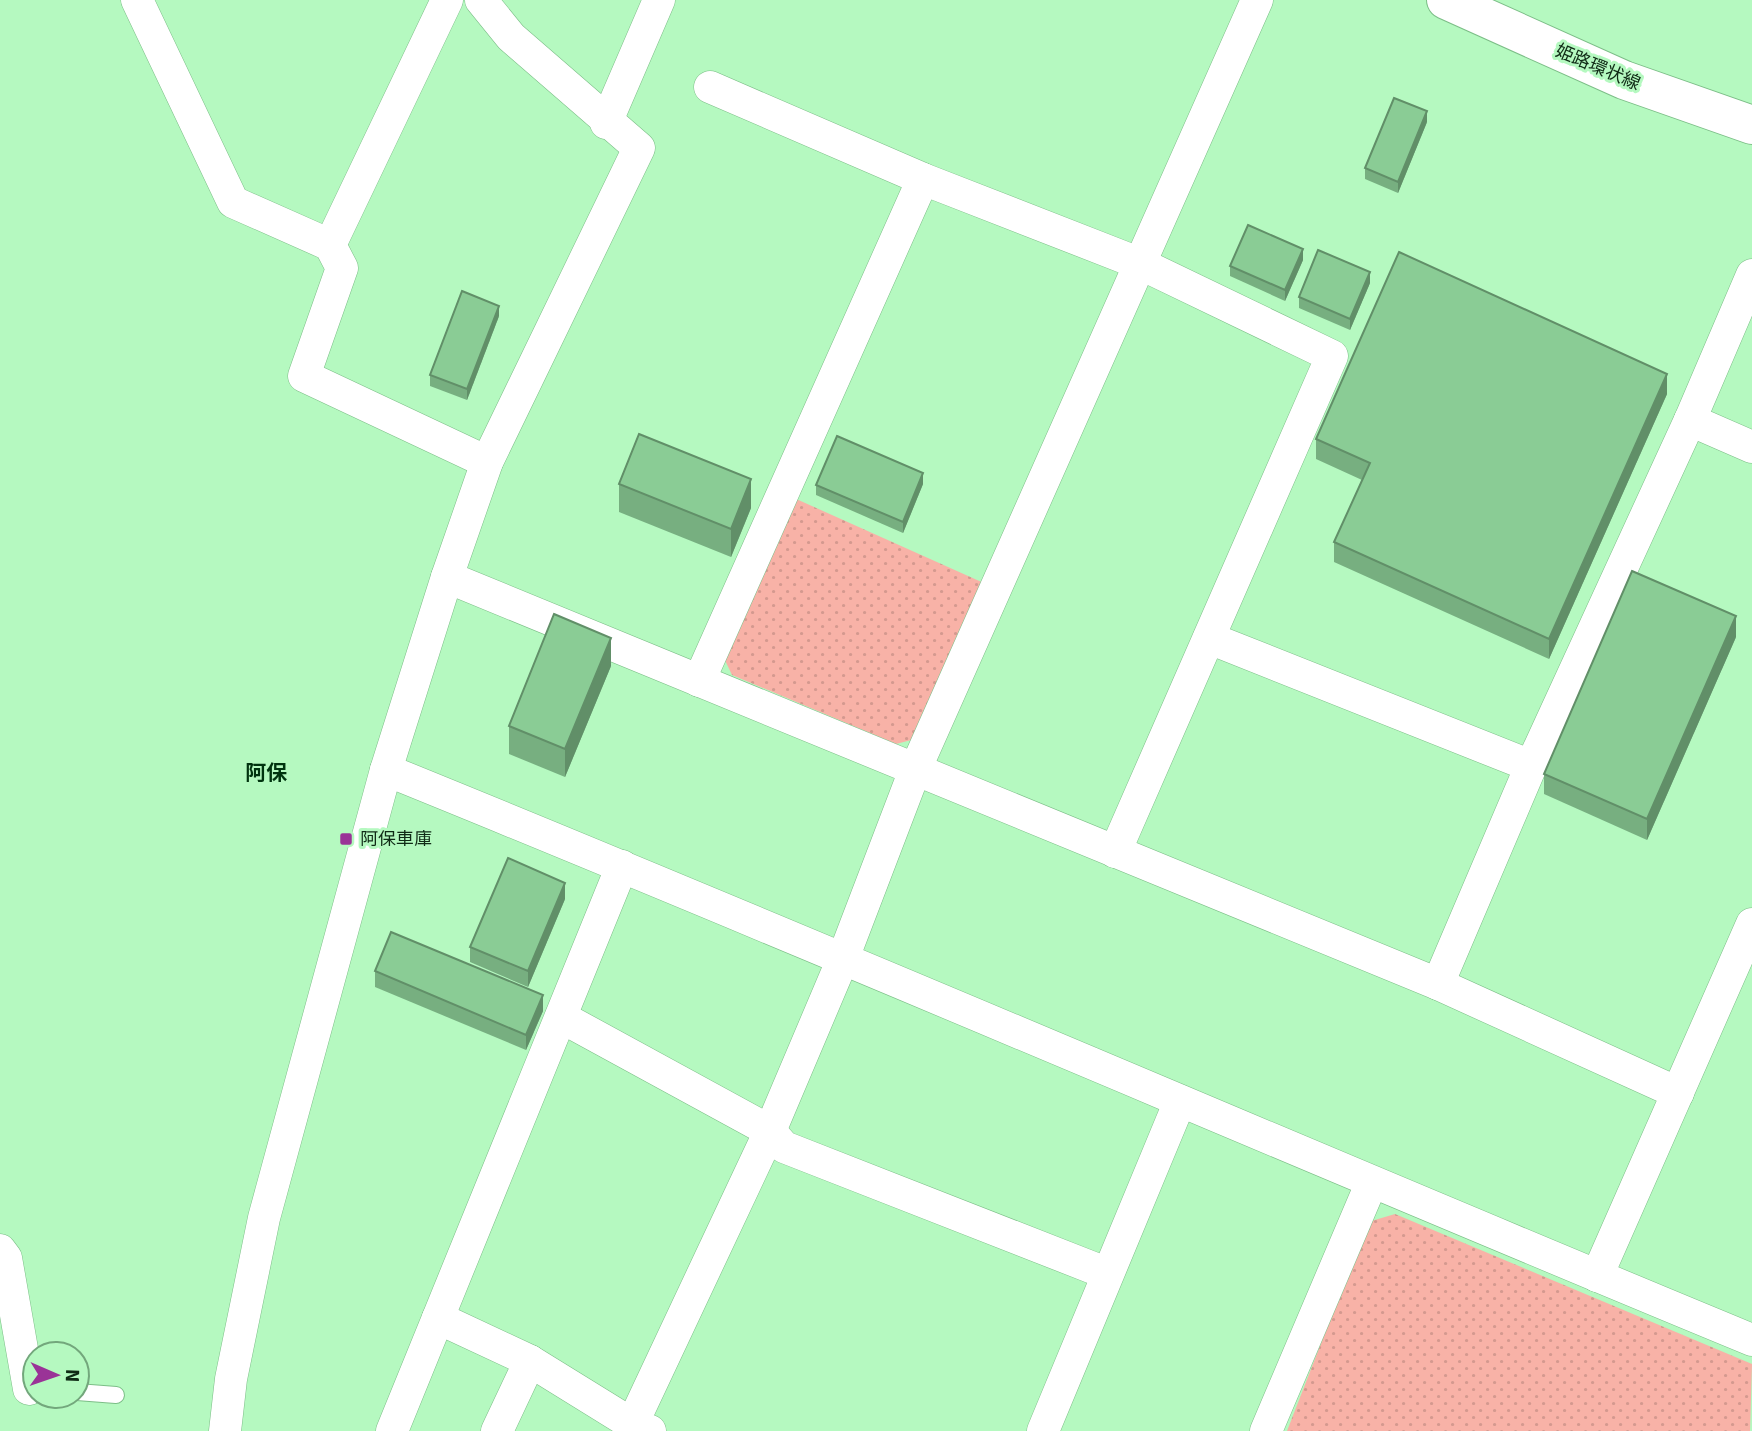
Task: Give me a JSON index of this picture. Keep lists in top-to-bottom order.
{
  "streets": {
    "main road": ["姫路環状線"]
  },
  "districts": ["阿保"],
  "places": {
    "transit": ["阿保車庫"]
  },
  "north": "right"
}
